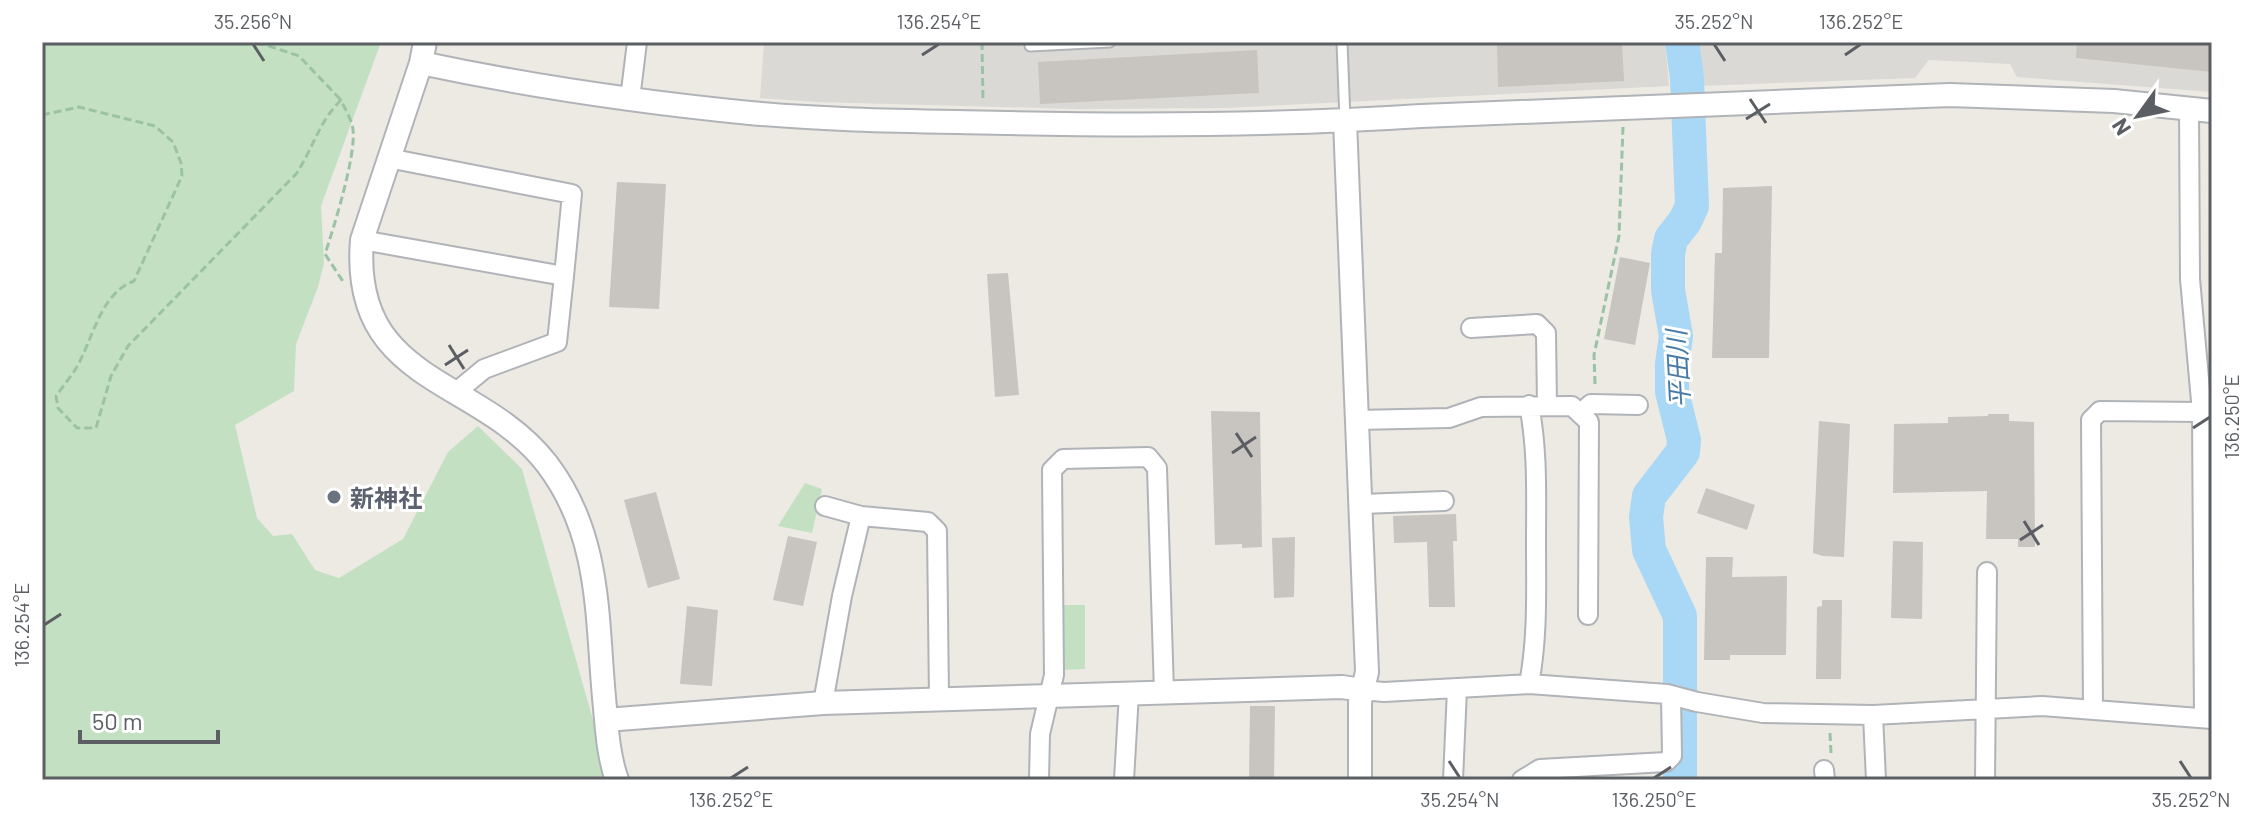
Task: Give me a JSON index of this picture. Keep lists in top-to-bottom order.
{
  "water": ["平田川"],
  "places": ["新神社"],
  "scale_bar": "50 m",
  "north": "bottom left",
  "coordinates": [
    "35.256°N",
    "136.254°E",
    "35.252°N",
    "136.252°E",
    "136.250°E",
    "35.254°N"
  ]
}
